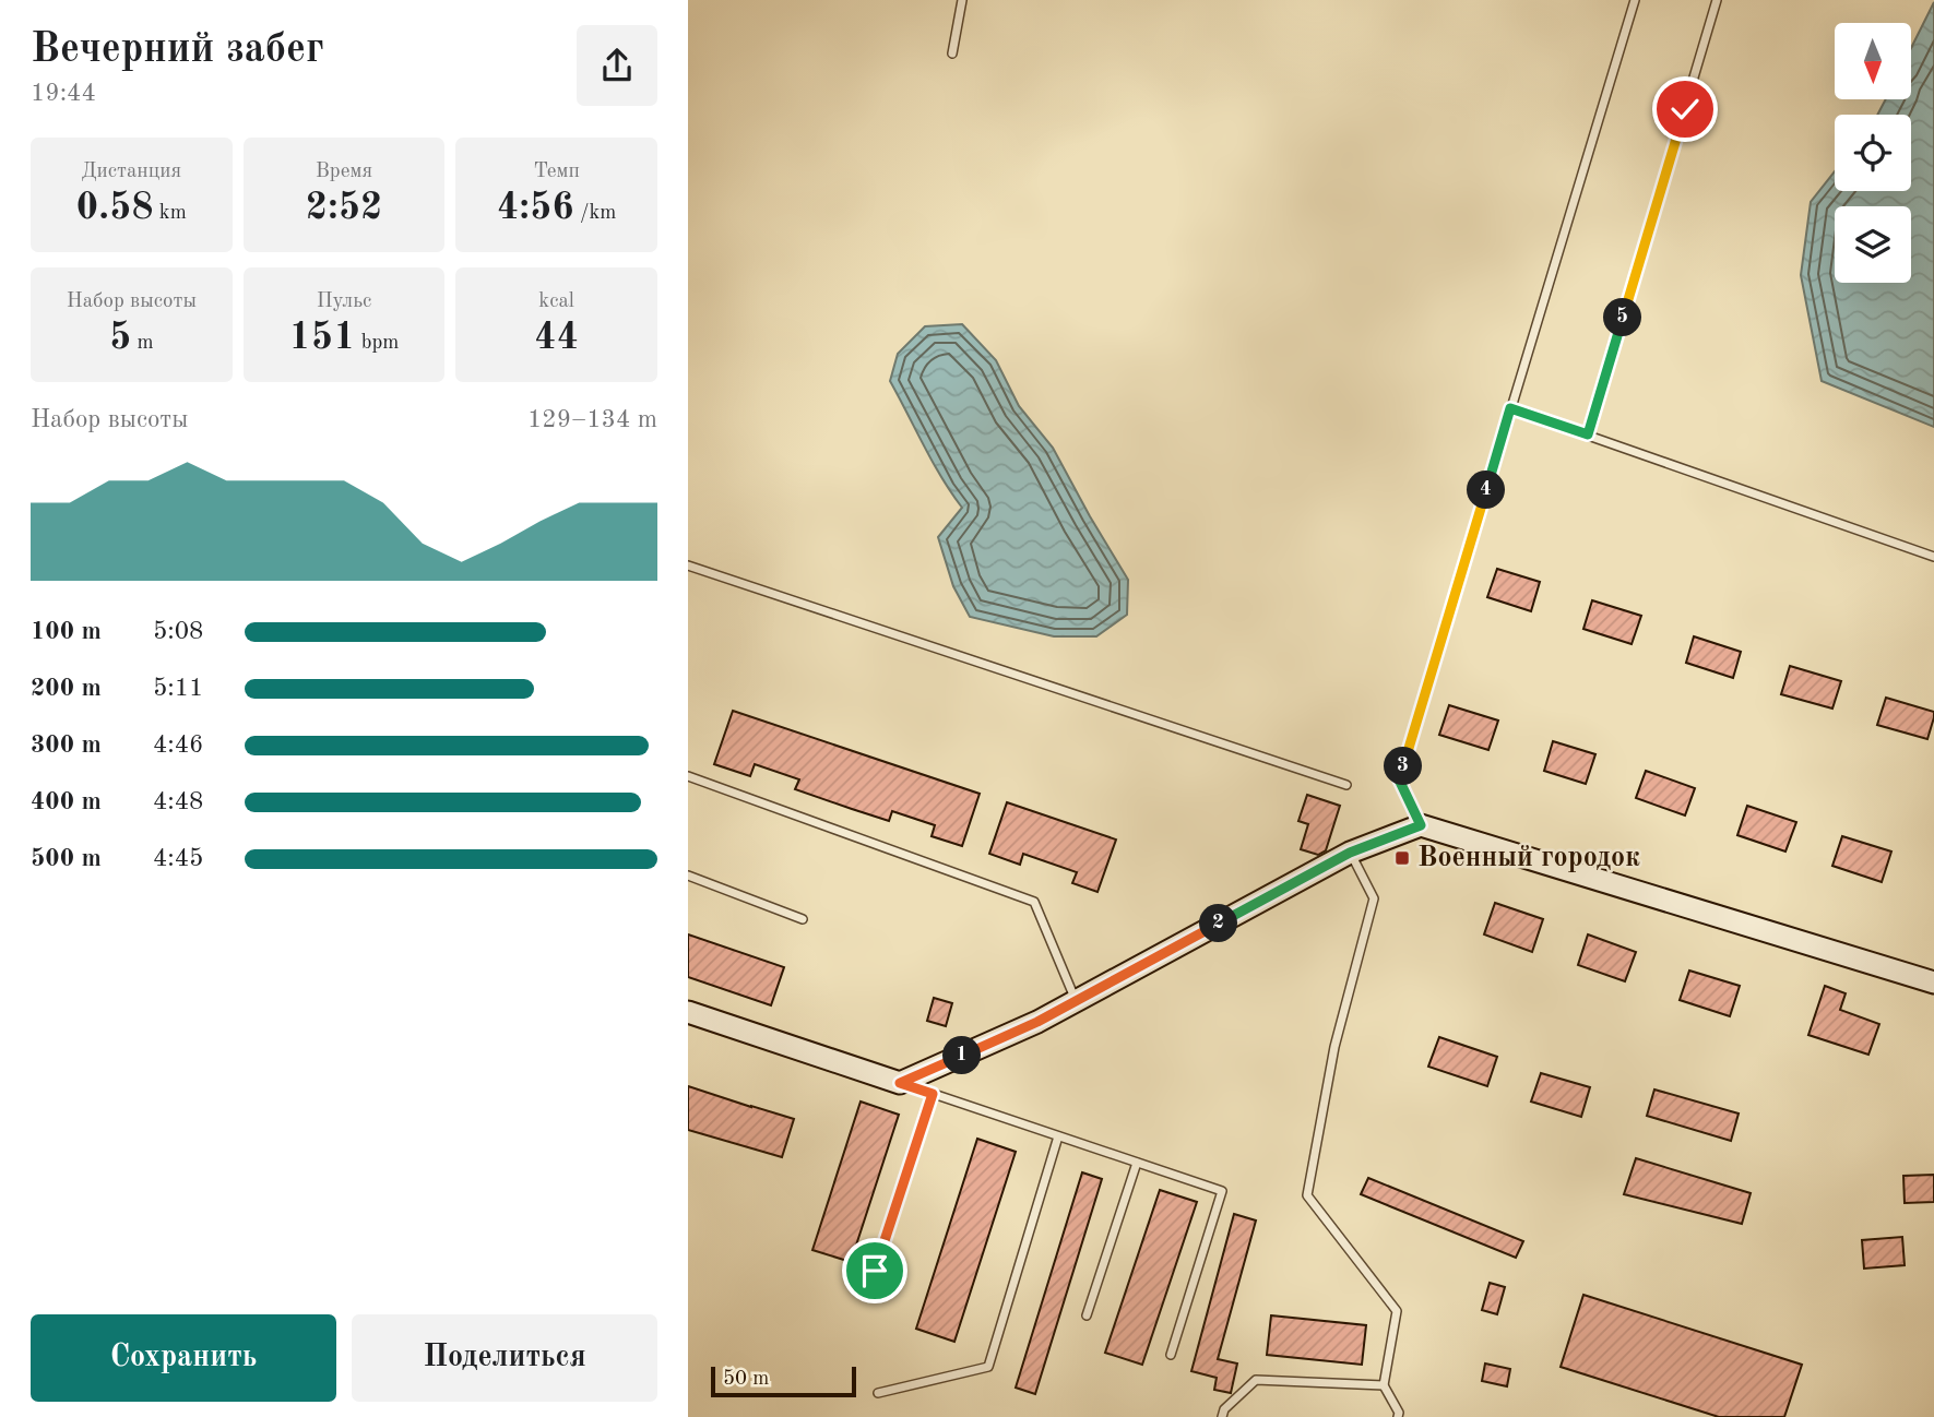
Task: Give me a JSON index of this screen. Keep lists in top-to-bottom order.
{
  "places": {
    "transit": ["Военный городок"]
  },
  "scale_bar": "50 m",
  "north": "bottom",
  "page": {
    "heading": ["Вечерний забег", "19:44"],
    "stats": [
      ["Дистанция", "0.58 km"],
      ["Время", "2:52"],
      ["Темп", "4:56 /km"],
      ["Набор высоты", "5 m"],
      ["Пульс", "151 bpm"],
      ["kcal", "44"]
    ],
    "pins": [
      "5",
      "4",
      "3",
      "2",
      "1"
    ],
    "chart": ["Набор высоты", "129–134 m"],
    "list": [
      {
        "name": "100 m",
        "note": "5:08"
      },
      {
        "name": "200 m",
        "note": "5:11"
      },
      {
        "name": "300 m",
        "note": "4:46"
      },
      {
        "name": "400 m",
        "note": "4:48"
      },
      {
        "name": "500 m",
        "note": "4:45"
      }
    ],
    "buttons": ["Сохранить", "Поделиться"],
    "scale": "50 m"
  }
}
